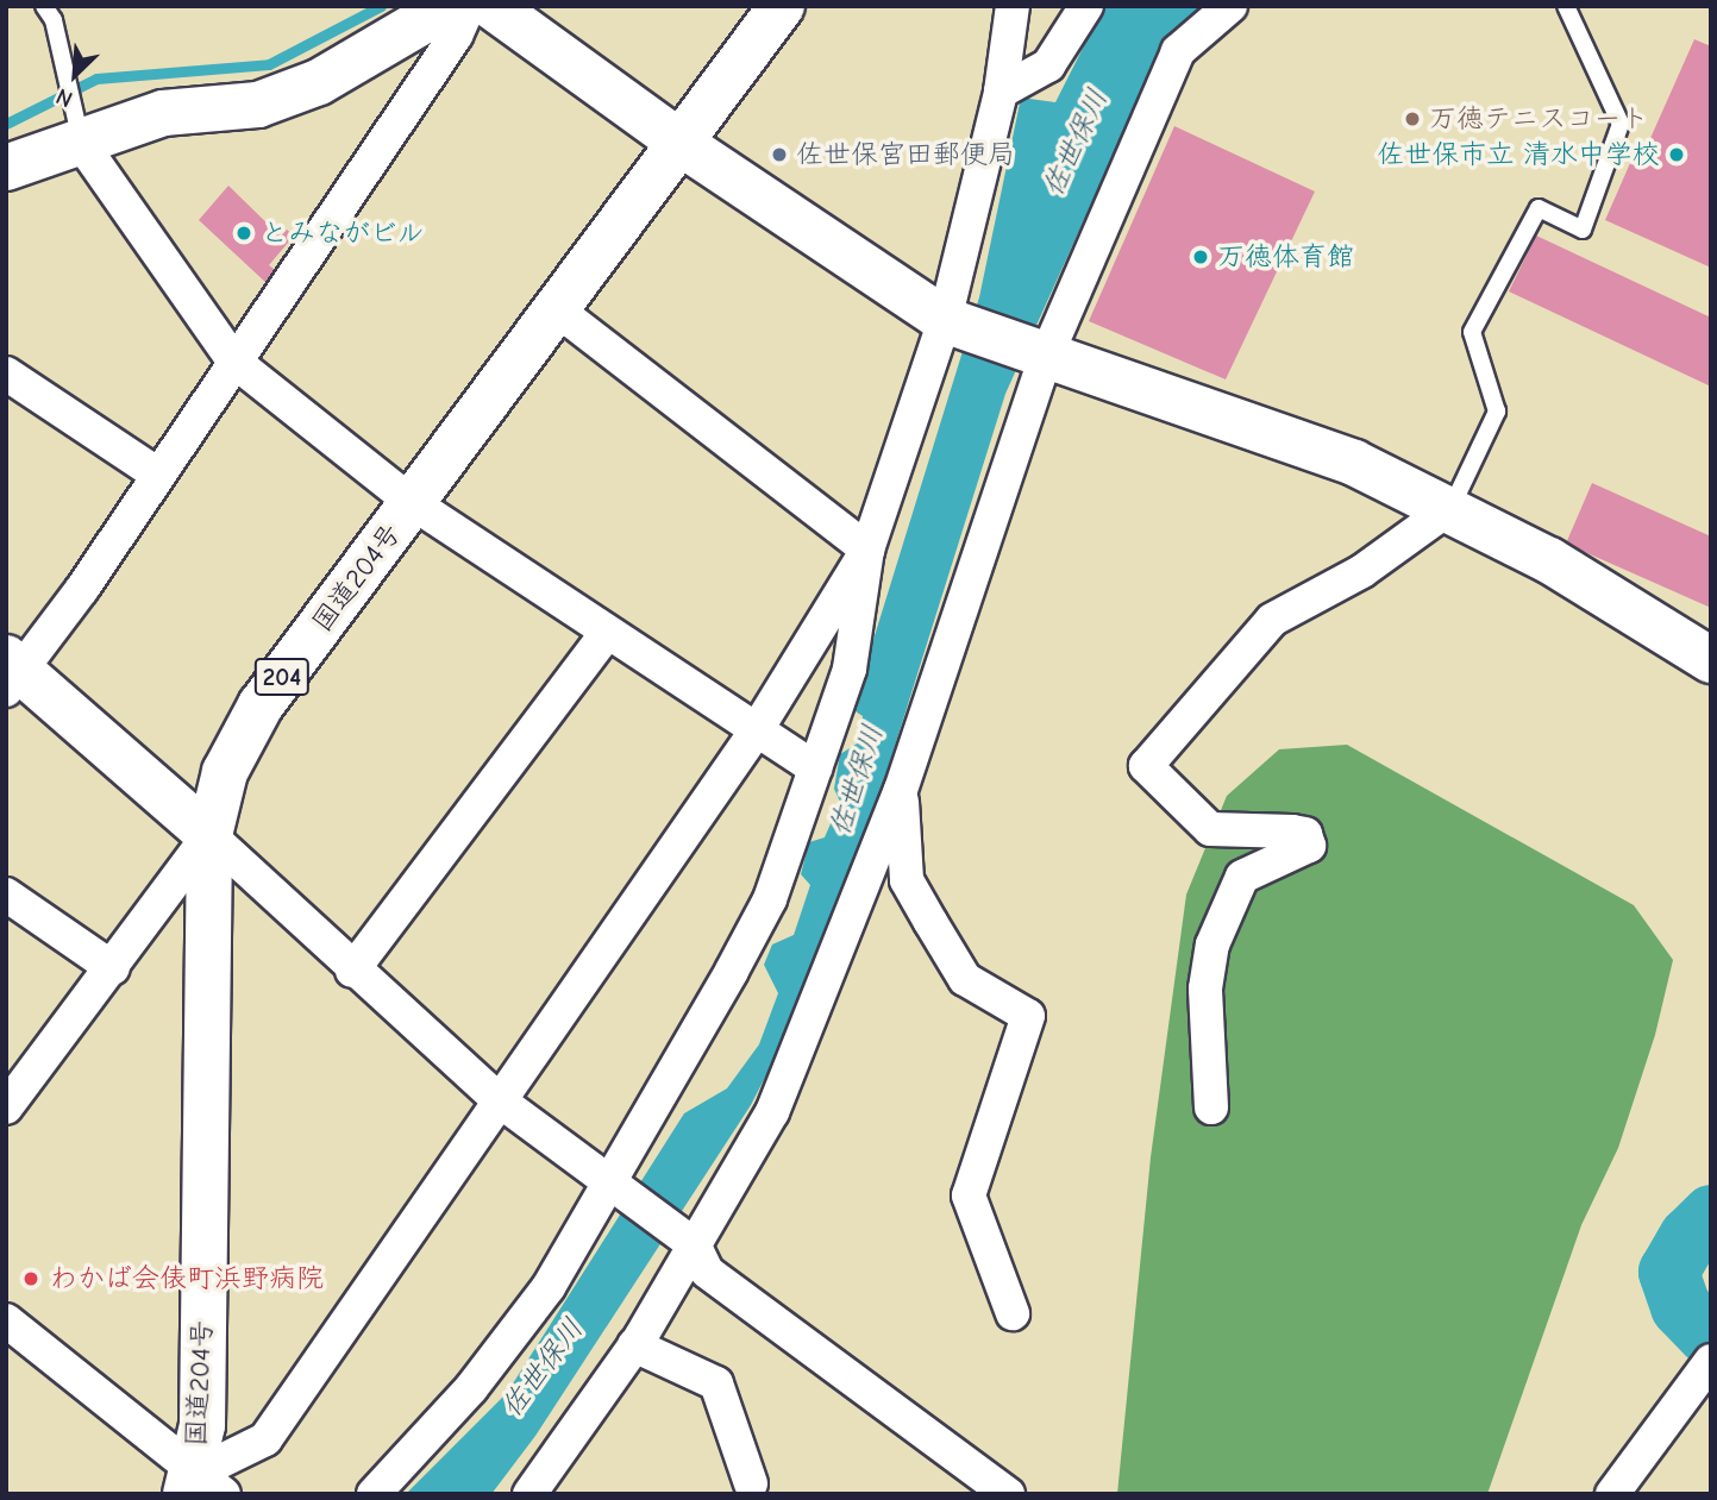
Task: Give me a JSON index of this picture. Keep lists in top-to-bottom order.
{
  "streets": {
    "main road": ["国道204号", "204"]
  },
  "water": ["佐世保川"],
  "places": [
    "万徳テニスコート",
    "佐世保宮田郵便局",
    "佐世保市立 清水中学校",
    "とみながビル",
    "万徳体育館",
    "わかば会俵町浜野病院"
  ],
  "north": "bottom left"
}
